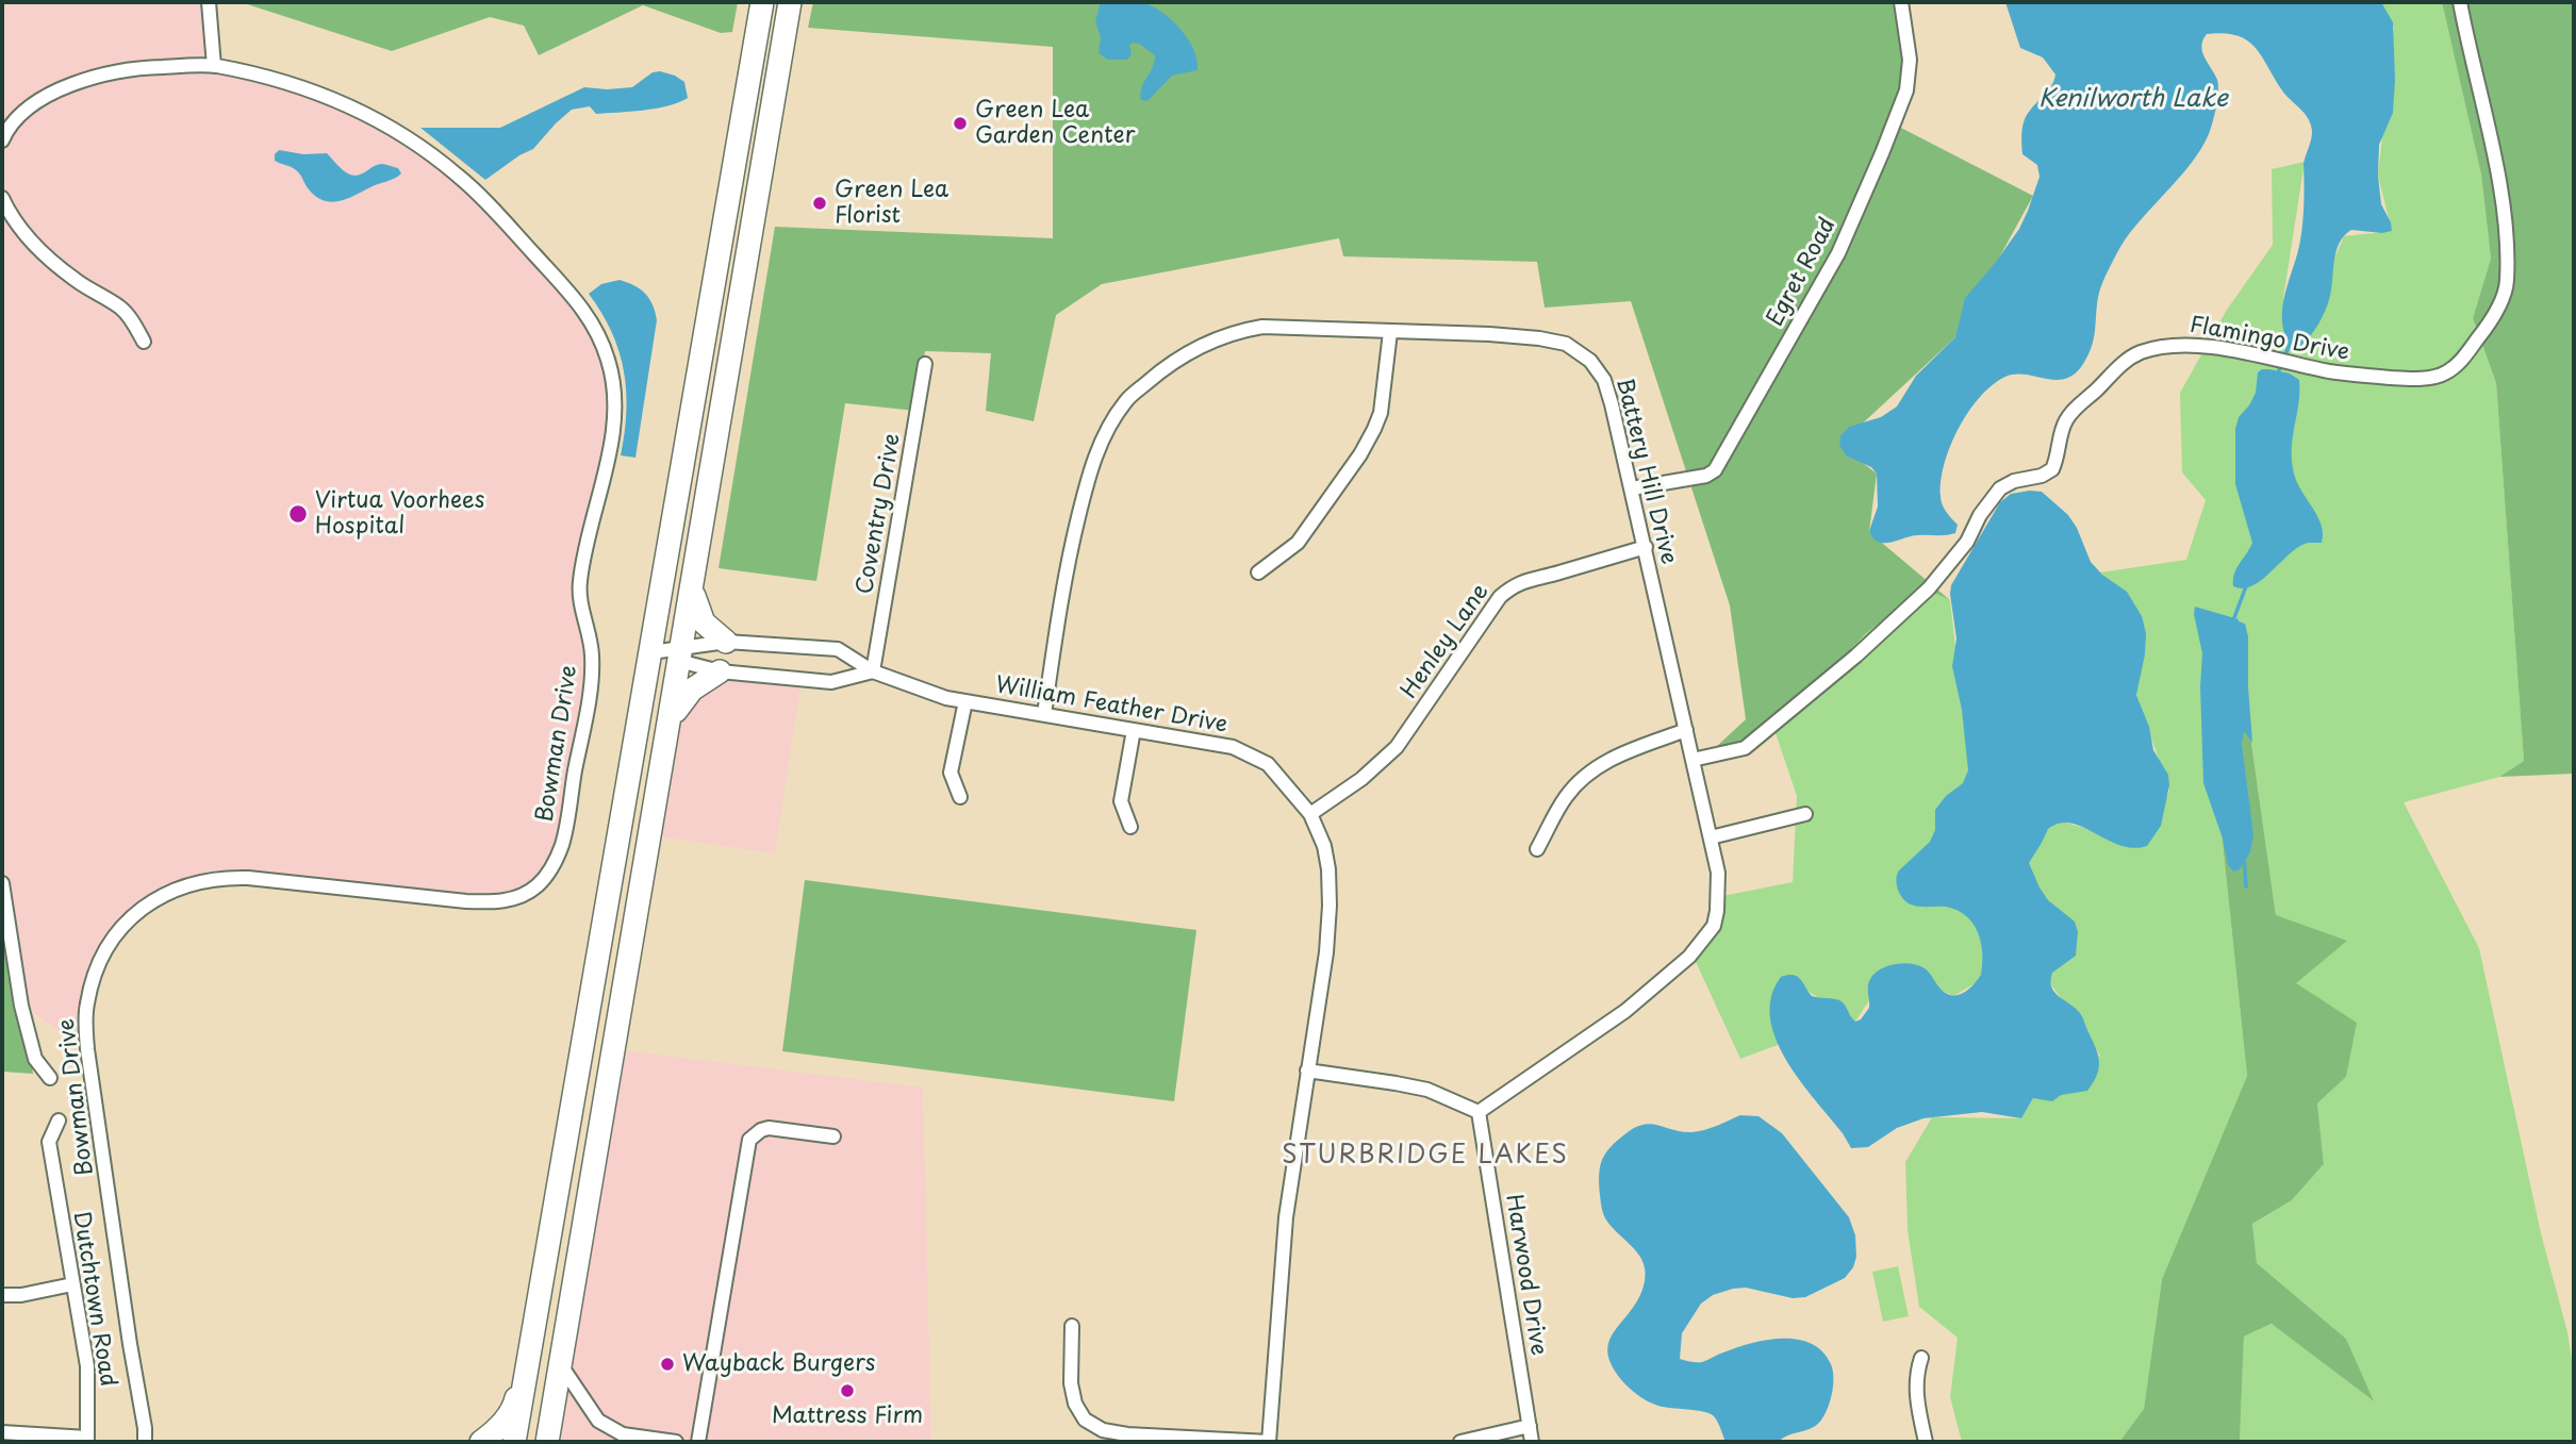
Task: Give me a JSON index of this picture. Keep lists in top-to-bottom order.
{
  "streets": {
    "street": [
      "Egret Road",
      "Flamingo Drive",
      "Battery Hill Drive",
      "Coventry Drive",
      "Henley Lane",
      "William Feather Drive",
      "Bowman Drive",
      "Harwood Drive",
      "Dutchtown Road"
    ]
  },
  "crossings": [
    ["Egret Road", "Battery Hill Drive"],
    ["Flamingo Drive", "Battery Hill Drive"],
    ["Battery Hill Drive", "Henley Lane"],
    ["Battery Hill Drive", "William Feather Drive"],
    ["Battery Hill Drive", "Harwood Drive"],
    ["Coventry Drive", "William Feather Drive"],
    ["Henley Lane", "William Feather Drive"]
  ],
  "districts": ["STURBRIDGE LAKES"],
  "water": ["Kenilworth Lake"],
  "places": [
    "Green Lea Garden Center",
    "Green Lea Florist",
    "Virtua Voorhees Hospital",
    "Wayback Burgers",
    "Mattress Firm"
  ]
}
